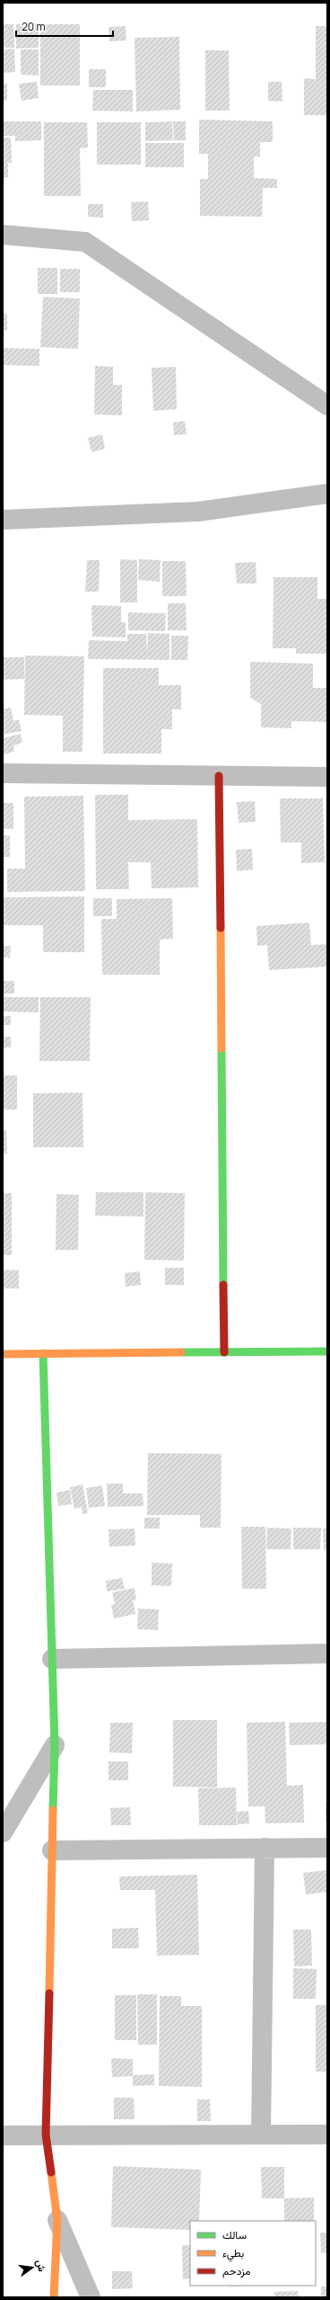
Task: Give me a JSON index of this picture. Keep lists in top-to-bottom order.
{
  "legend": ["سالك", "بطيء", "مزدحم"],
  "scale_bar": "20 m",
  "north": "right"
}
